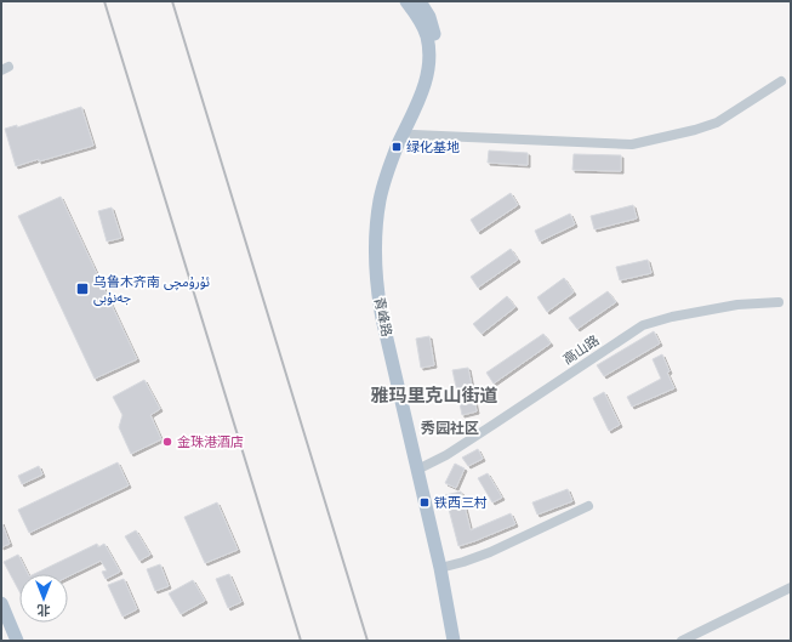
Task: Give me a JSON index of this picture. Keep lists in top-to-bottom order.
{
  "streets": {
    "main road": ["青峰路"],
    "street": ["高山路"]
  },
  "crossings": [
    ["青峰路", "高山路"]
  ],
  "districts": ["雅玛里克山街道", "秀园社区"],
  "places": {
    "transit": ["绿化基地", "乌鲁木齐南 ئۇرۇمچى جەنۇبى", "铁西三村"],
    "other": ["金珠港酒店"]
  },
  "north": "bottom"
}
